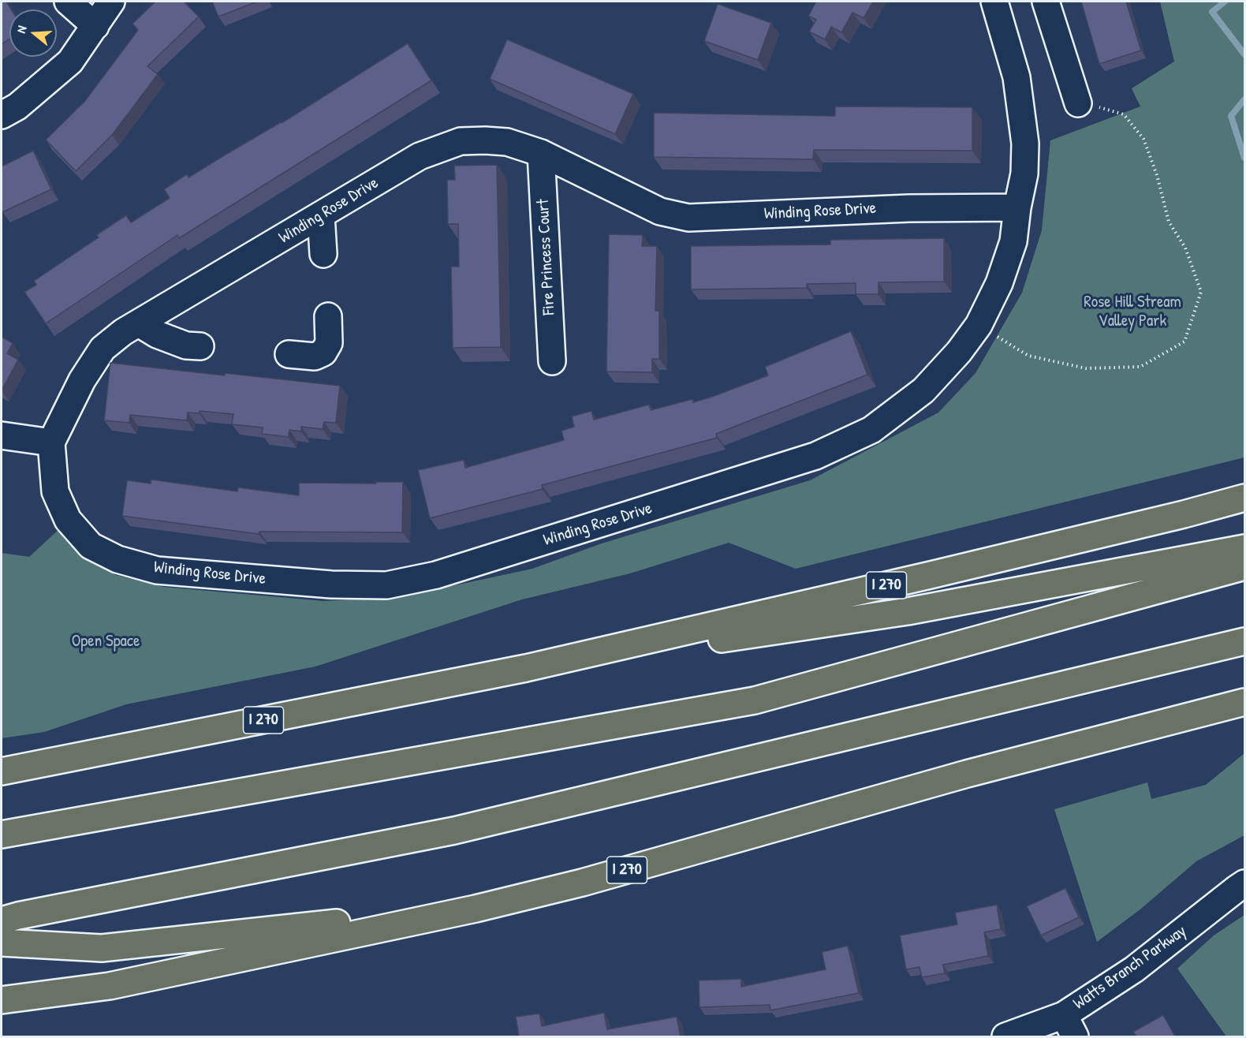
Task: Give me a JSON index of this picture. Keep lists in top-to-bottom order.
{
  "streets": {
    "highway": ["I 270"],
    "street": ["Winding Rose Drive", "Fire Princess Court", "Watts Branch Parkway"]
  },
  "crossings": [
    ["Winding Rose Drive", "Fire Princess Court"]
  ],
  "parks": ["Rose Hill Stream Valley Park", "Open Space"],
  "north": "left"
}
